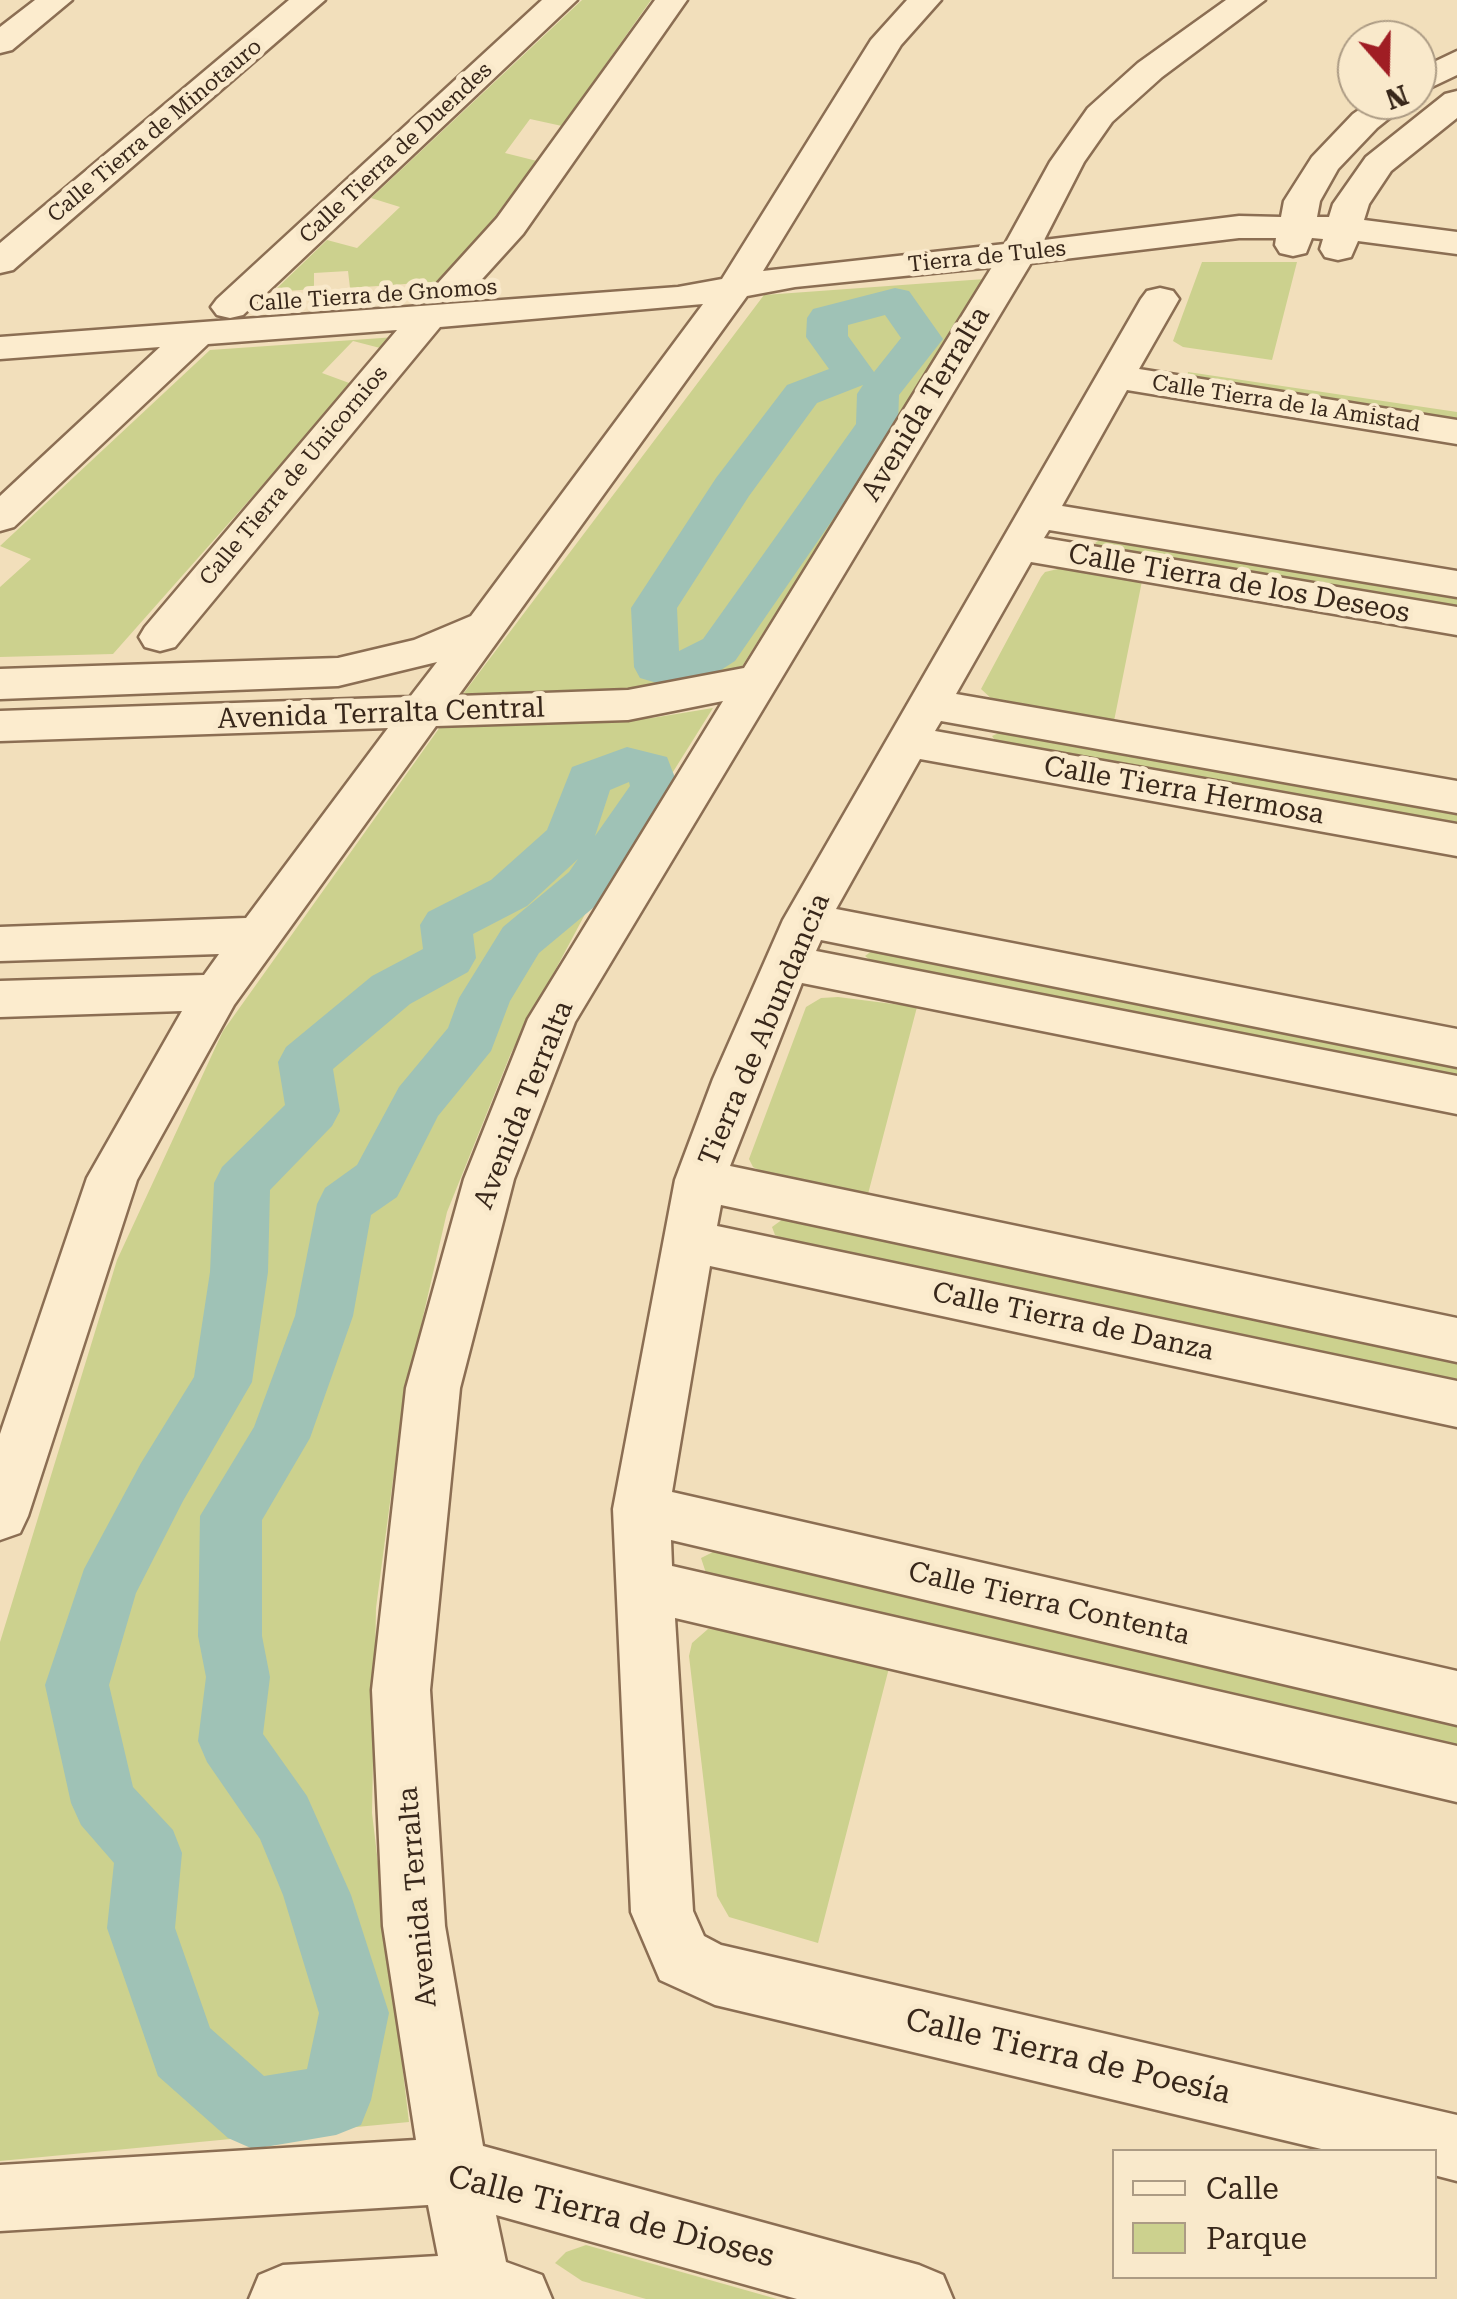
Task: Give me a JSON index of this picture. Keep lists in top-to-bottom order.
{
  "streets": {
    "street": [
      "Calle Tierra de Minotauro",
      "Calle Tierra de Duendes",
      "Tierra de Tules",
      "Calle Tierra de Gnomos",
      "Avenida Terralta",
      "Calle Tierra de la Amistad",
      "Calle Tierra de Unicornios",
      "Calle Tierra de los Deseos",
      "Avenida Terralta Central",
      "Calle Tierra Hermosa",
      "Tierra de Abundancia",
      "Calle Tierra de Danza",
      "Calle Tierra Contenta",
      "Calle Tierra de Poesía",
      "Calle Tierra de Dioses"
    ]
  },
  "crossings": [
    ["Calle Tierra de Duendes", "Calle Tierra de Gnomos"],
    ["Tierra de Tules", "Calle Tierra de Gnomos"],
    ["Tierra de Tules", "Avenida Terralta"],
    ["Calle Tierra de Gnomos", "Calle Tierra de Unicornios"],
    ["Avenida Terralta", "Avenida Terralta Central"],
    ["Avenida Terralta", "Calle Tierra de Dioses"],
    ["Calle Tierra de la Amistad", "Tierra de Abundancia"],
    ["Calle Tierra de los Deseos", "Tierra de Abundancia"],
    ["Calle Tierra Hermosa", "Tierra de Abundancia"],
    ["Tierra de Abundancia", "Calle Tierra de Danza"],
    ["Tierra de Abundancia", "Calle Tierra Contenta"],
    ["Tierra de Abundancia", "Calle Tierra de Poesía"]
  ],
  "legend": ["Calle", "Parque"],
  "north": "bottom"
}
